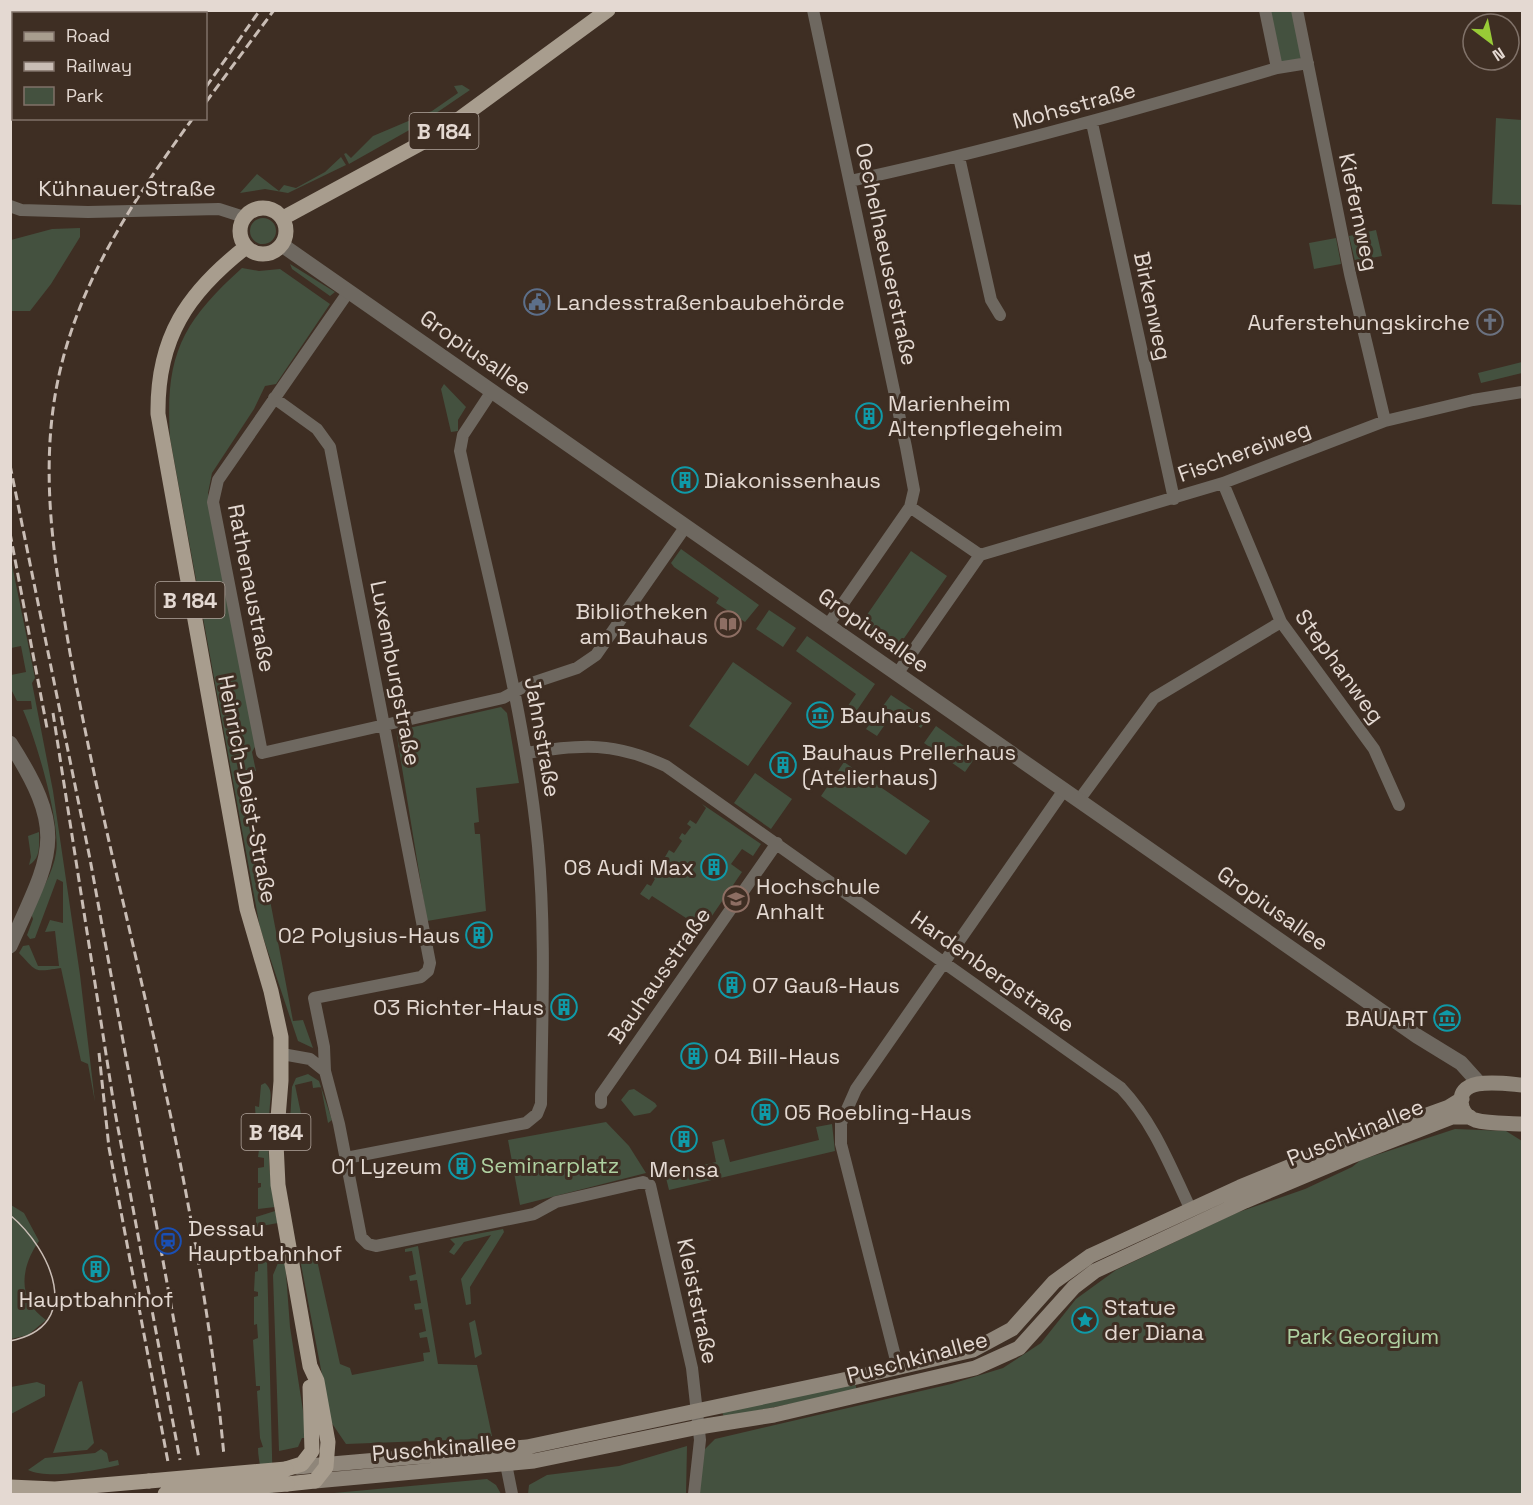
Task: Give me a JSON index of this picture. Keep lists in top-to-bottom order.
{
  "streets": {
    "main road": ["B 184", "Heinrich-Deist-Straße", "Puschkinallee"],
    "street": [
      "Mohsstraße",
      "Kühnauer Straße",
      "Kiefernweg",
      "Oechelhaeuserstraße",
      "Birkenweg",
      "Gropiusallee",
      "Fischereiweg",
      "Rathenaustraße",
      "Stephanweg",
      "Luxemburgstraße",
      "Jahnstraße",
      "Hardenbergstraße",
      "Bauhausstraße",
      "Kleiststraße"
    ]
  },
  "crossings": [
    ["Mohsstraße", "Kiefernweg"],
    ["Mohsstraße", "Oechelhaeuserstraße"],
    ["Mohsstraße", "Birkenweg"],
    ["B 184", "Kühnauer Straße"],
    ["B 184", "Gropiusallee"],
    ["B 184", "Heinrich-Deist-Straße"],
    ["Kühnauer Straße", "Gropiusallee"],
    ["Kühnauer Straße", "Heinrich-Deist-Straße"],
    ["Kiefernweg", "Fischereiweg"],
    ["Birkenweg", "Fischereiweg"],
    ["Gropiusallee", "Rathenaustraße"],
    ["Gropiusallee", "Jahnstraße"],
    ["Gropiusallee", "Heinrich-Deist-Straße"],
    ["Gropiusallee", "Puschkinallee"],
    ["Fischereiweg", "Stephanweg"],
    ["Rathenaustraße", "Luxemburgstraße"],
    ["Jahnstraße", "Hardenbergstraße"],
    ["Jahnstraße", "Kleiststraße"],
    ["Heinrich-Deist-Straße", "Puschkinallee"],
    ["Hardenbergstraße", "Bauhausstraße"],
    ["Hardenbergstraße", "Puschkinallee"],
    ["Puschkinallee", "Kleiststraße"]
  ],
  "parks": ["Seminarplatz", "Park Georgium"],
  "places": {
    "public building": ["Landesstraßenbaubehörde"],
    "church": ["Auferstehungskirche"],
    "building": [
      "Marienheim Altenpflegeheim",
      "Diakonissenhaus",
      "Bauhaus Prellerhaus (Atelierhaus)",
      "08 Audi Max",
      "02 Polysius-Haus",
      "07 Gauß-Haus",
      "03 Richter-Haus",
      "04 Bill-Haus",
      "05 Roebling-Haus",
      "Mensa",
      "01 Lyzeum",
      "Hauptbahnhof"
    ],
    "library": ["Bibliotheken am Bauhaus"],
    "museum": ["Bauhaus", "BAUART"],
    "school or university": ["Hochschule Anhalt"],
    "station": ["Dessau Hauptbahnhof"],
    "place": ["Statue der Diana"]
  },
  "legend": ["Road", "Railway", "Park"],
  "north": "bottom right"
}
